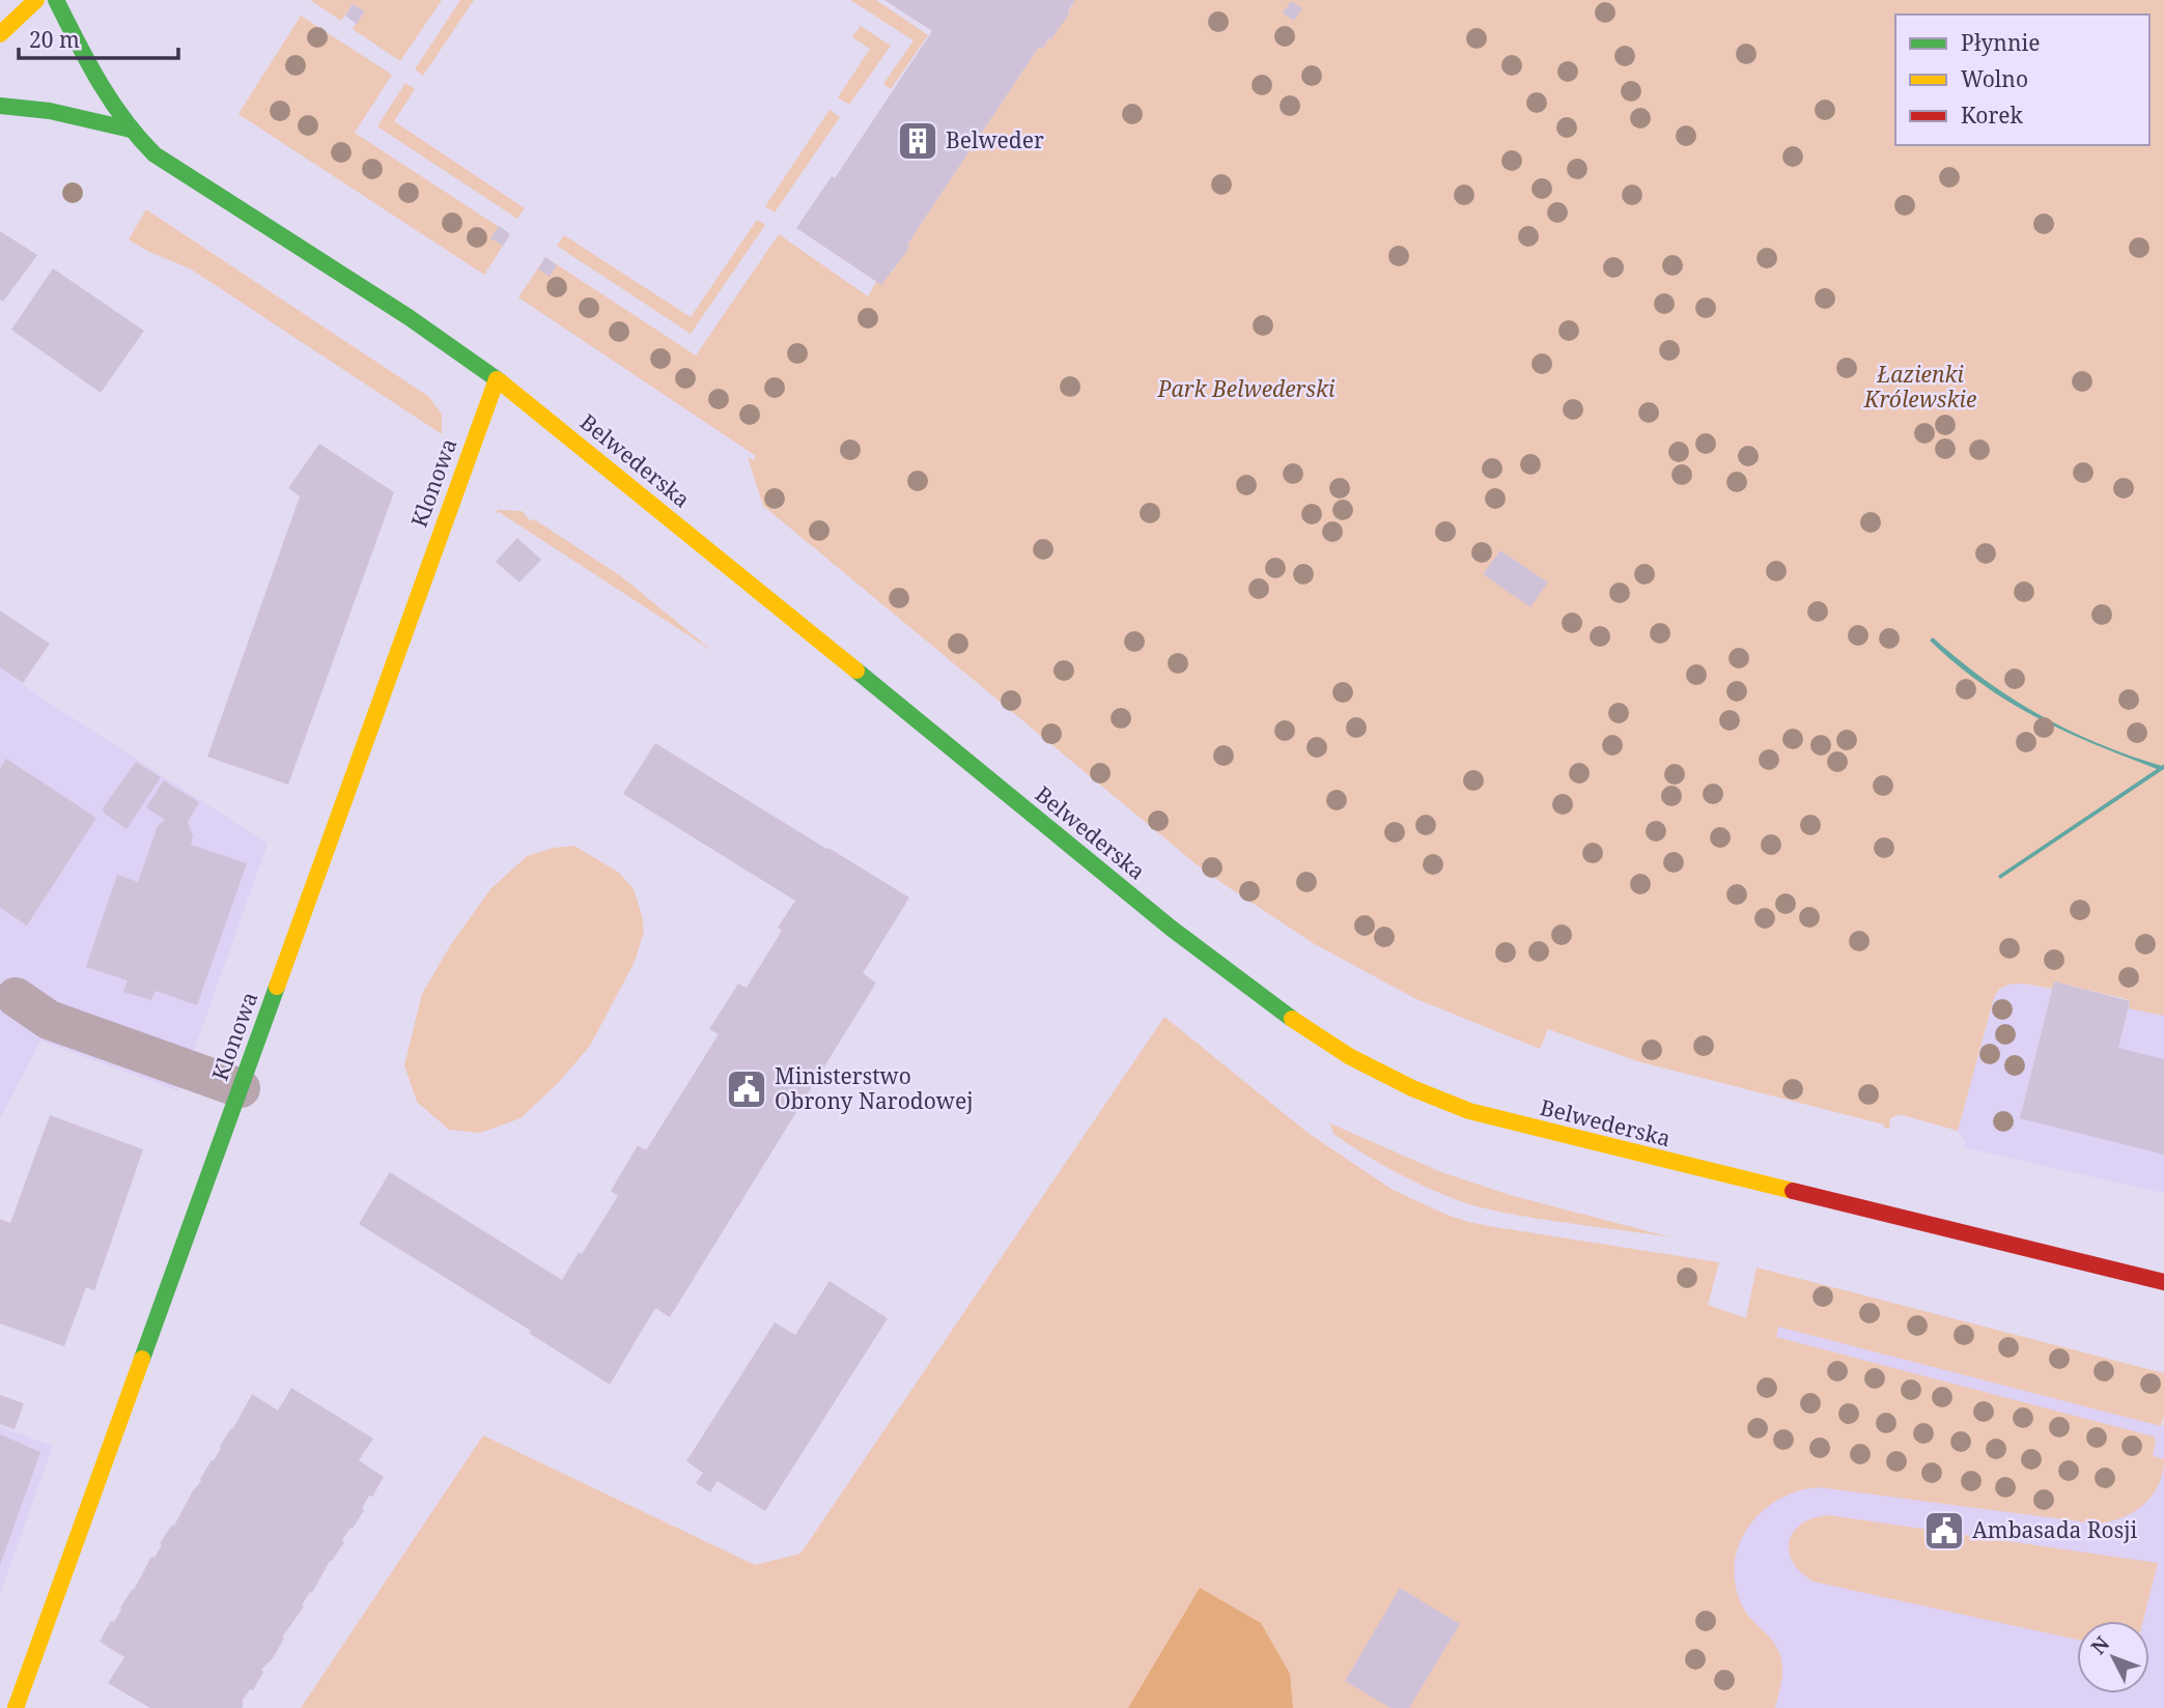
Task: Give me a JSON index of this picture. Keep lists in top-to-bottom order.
{
  "streets": {
    "street": ["Belwederska", "Klonowa"]
  },
  "crossings": [
    ["Belwederska", "Klonowa"]
  ],
  "parks": ["Łazienki Królewskie", "Park Belwederski"],
  "places": {
    "building": ["Belweder"],
    "public building": ["Ministerstwo Obrony Narodowej", "Ambasada Rosji"]
  },
  "legend": ["Płynnie", "Wolno", "Korek"],
  "scale_bar": "20 m",
  "north": "top left"
}
